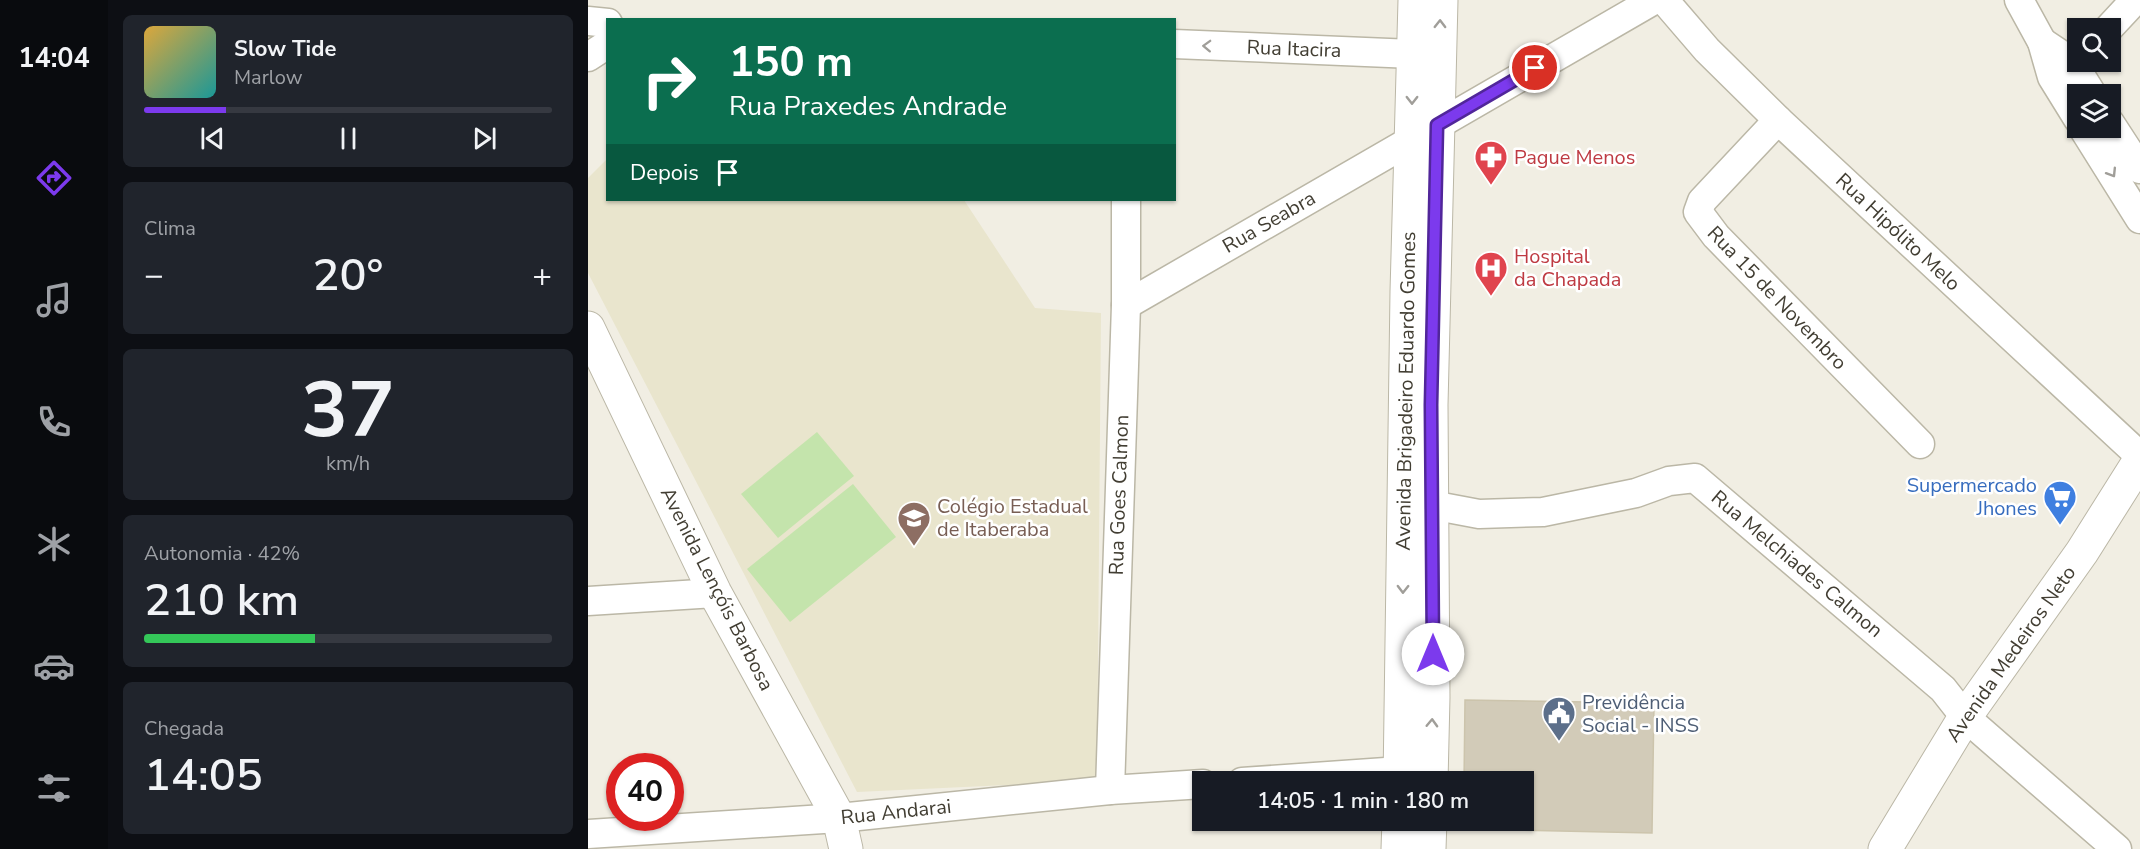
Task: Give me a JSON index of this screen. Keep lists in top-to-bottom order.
{
  "streets": {
    "street": [
      "Rua Itacira",
      "Rua Seabra",
      "Rua Hipólito Melo",
      "Rua 15 de Novembro",
      "Avenida Brigadeiro Eduardo Gomes",
      "Rua Goes Calmon",
      "Rua Melchiades Calmon",
      "Avenida Lençóis Barbosa",
      "Avenida Medeiros Neto",
      "Rua Andarai"
    ]
  },
  "crossings": [
    ["Rua Itacira", "Avenida Brigadeiro Eduardo Gomes"],
    ["Rua Seabra", "Avenida Brigadeiro Eduardo Gomes"],
    ["Rua Seabra", "Rua Goes Calmon"],
    ["Rua Hipólito Melo", "Rua 15 de Novembro"],
    ["Rua Hipólito Melo", "Avenida Medeiros Neto"],
    ["Avenida Brigadeiro Eduardo Gomes", "Rua Melchiades Calmon"],
    ["Rua Goes Calmon", "Rua Andarai"],
    ["Rua Melchiades Calmon", "Avenida Medeiros Neto"],
    ["Avenida Lençóis Barbosa", "Rua Andarai"]
  ],
  "one_way": ["Rua Itacira"],
  "places": {
    "pharmacy": ["Pague Menos"],
    "hospital": ["Hospital da Chapada"],
    "supermarket": ["Supermercado Jhones"],
    "school or university": ["Colégio Estadual de Itaberaba"],
    "public building": ["Previdência Social - INSS"]
  },
  "page": {
    "tabs": "14:04",
    "turn": ["150 m", "Rua Praxedes Andrade"],
    "song": ["Slow Tide", "Marlow"],
    "then": "Depois",
    "tile": [
      "Clima",
      ["37", "km/h"],
      ["Autonomia · 42%", "210 km"],
      ["Chegada", "14:05"]
    ],
    "heat": ["−", "20°", "+"],
    "limit": "40",
    "trip": "14:05 · 1 min · 180 m"
  }
}
